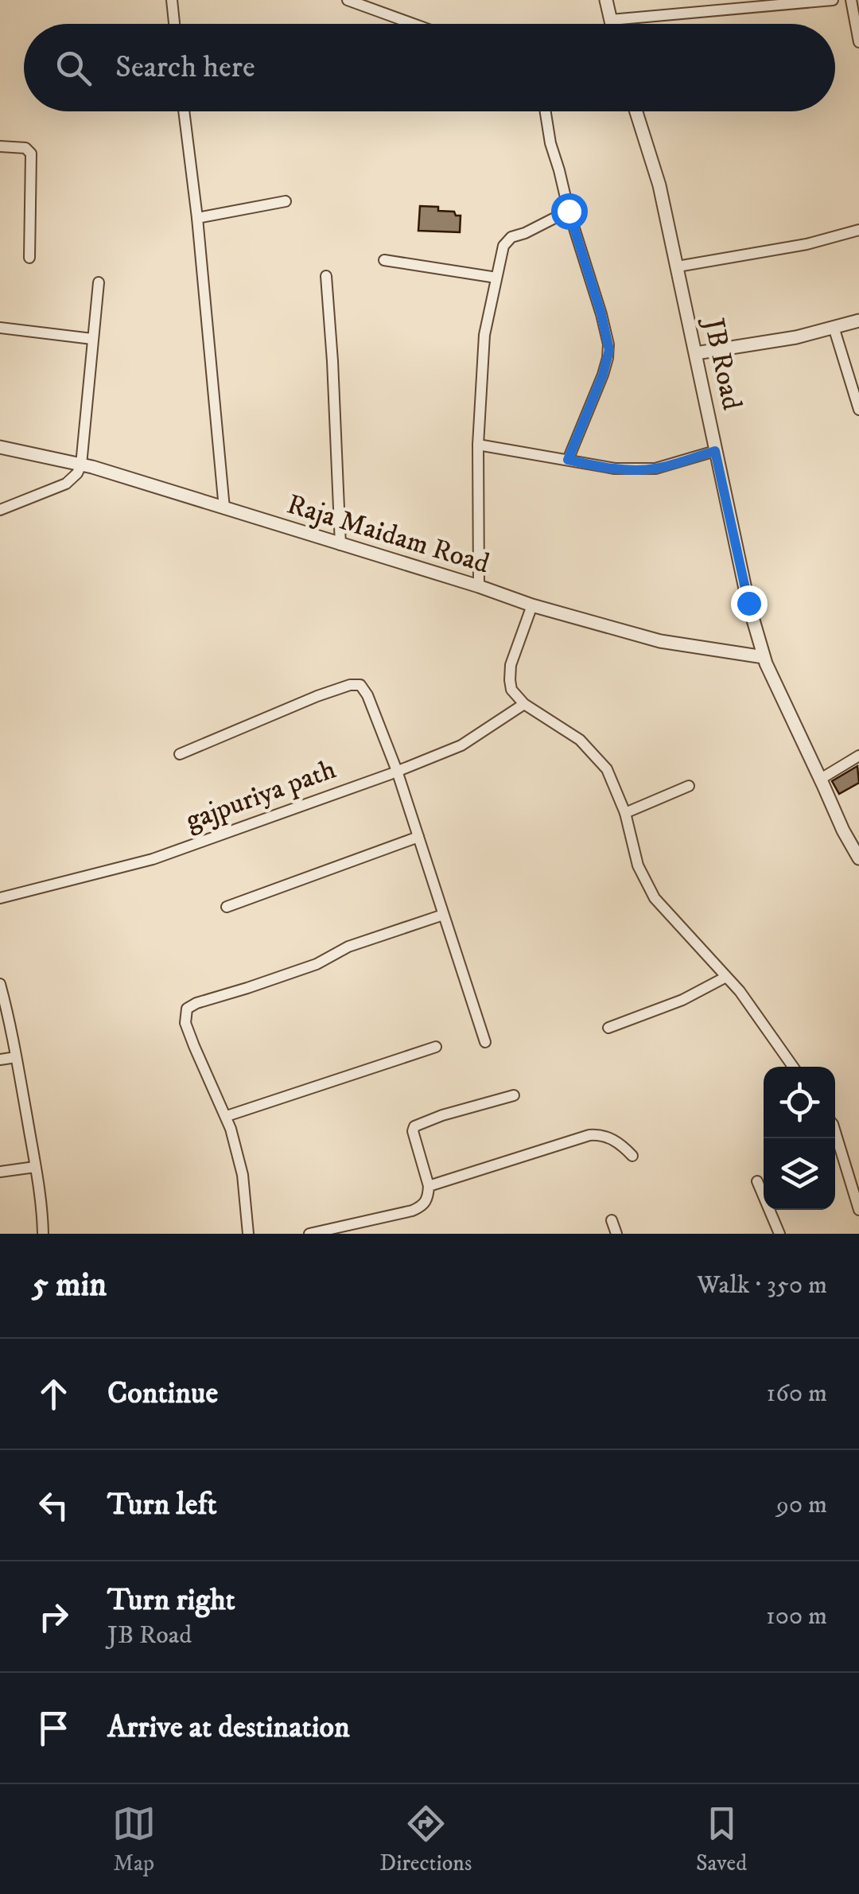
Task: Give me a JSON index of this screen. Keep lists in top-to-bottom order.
{
  "streets": {
    "street": ["JB Road", "Raja Maidam Road", "gajpuriya path"]
  },
  "crossings": [
    ["JB Road", "Raja Maidam Road"]
  ],
  "page": {
    "search": "Search here",
    "heading": ["5 min", "Walk · 350 m"],
    "list": [
      ["Continue", "160 m"],
      ["Turn left", "90 m"],
      ["Turn right", "JB Road", "100 m"],
      "Arrive at destination"
    ],
    "nav": ["Map", "Directions", "Saved"]
  }
}
